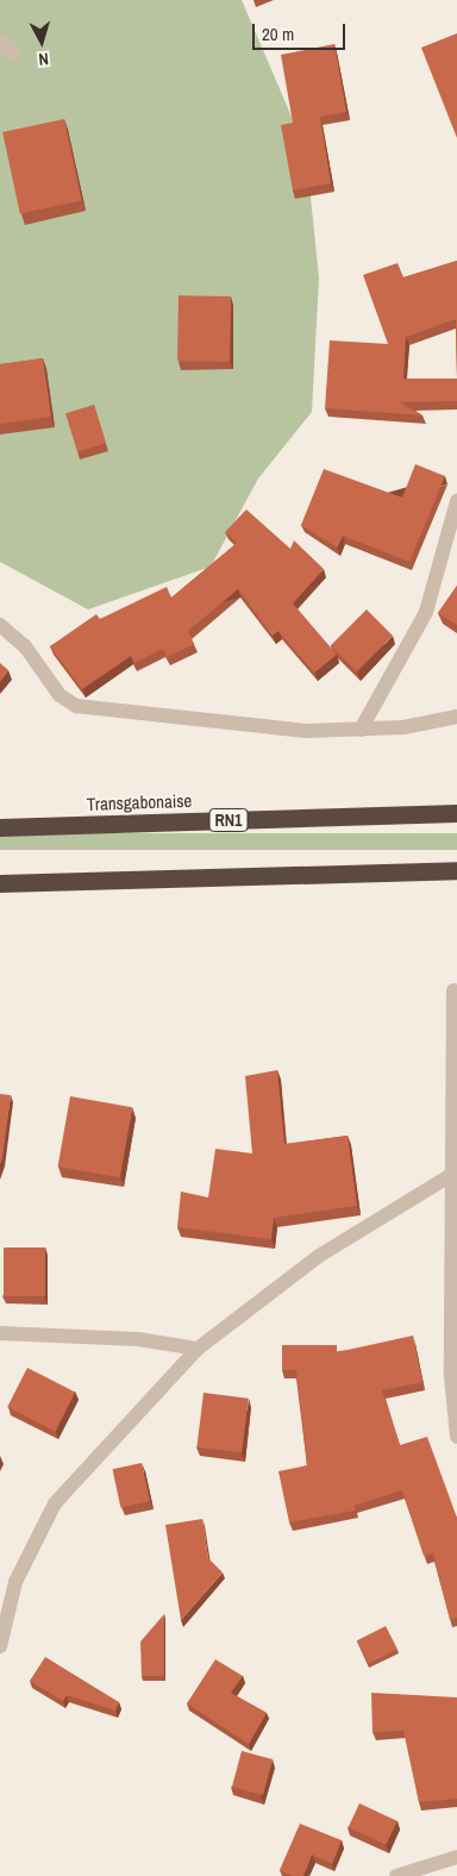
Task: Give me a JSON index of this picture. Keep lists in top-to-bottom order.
{
  "streets": {
    "highway": ["Transgabonaise", "RN1"]
  },
  "scale_bar": "20 m",
  "north": "bottom"
}
